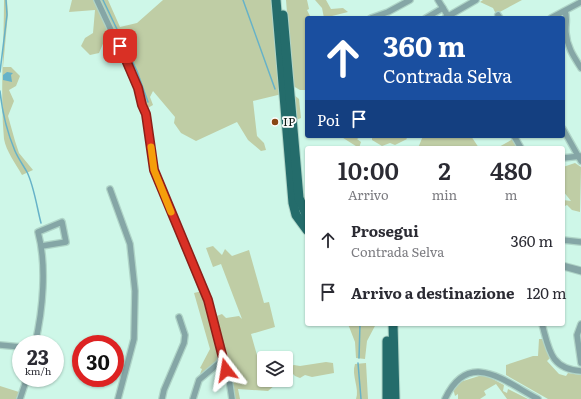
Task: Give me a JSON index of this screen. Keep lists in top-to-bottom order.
{
  "places": ["IP"],
  "page": {
    "turn": ["360 m", "Contrada Selva"],
    "then": "Poi",
    "eta": [
      "10:00",
      "Arrivo",
      "2",
      "min",
      "480",
      "m"
    ],
    "list": [
      {
        "name": "Prosegui",
        "note": "Contrada Selva",
        "value": "360 m"
      },
      {
        "name": "Arrivo a destinazione",
        "value": "120 m"
      }
    ],
    "speed": "23 km/h",
    "limit": "30"
  }
}
